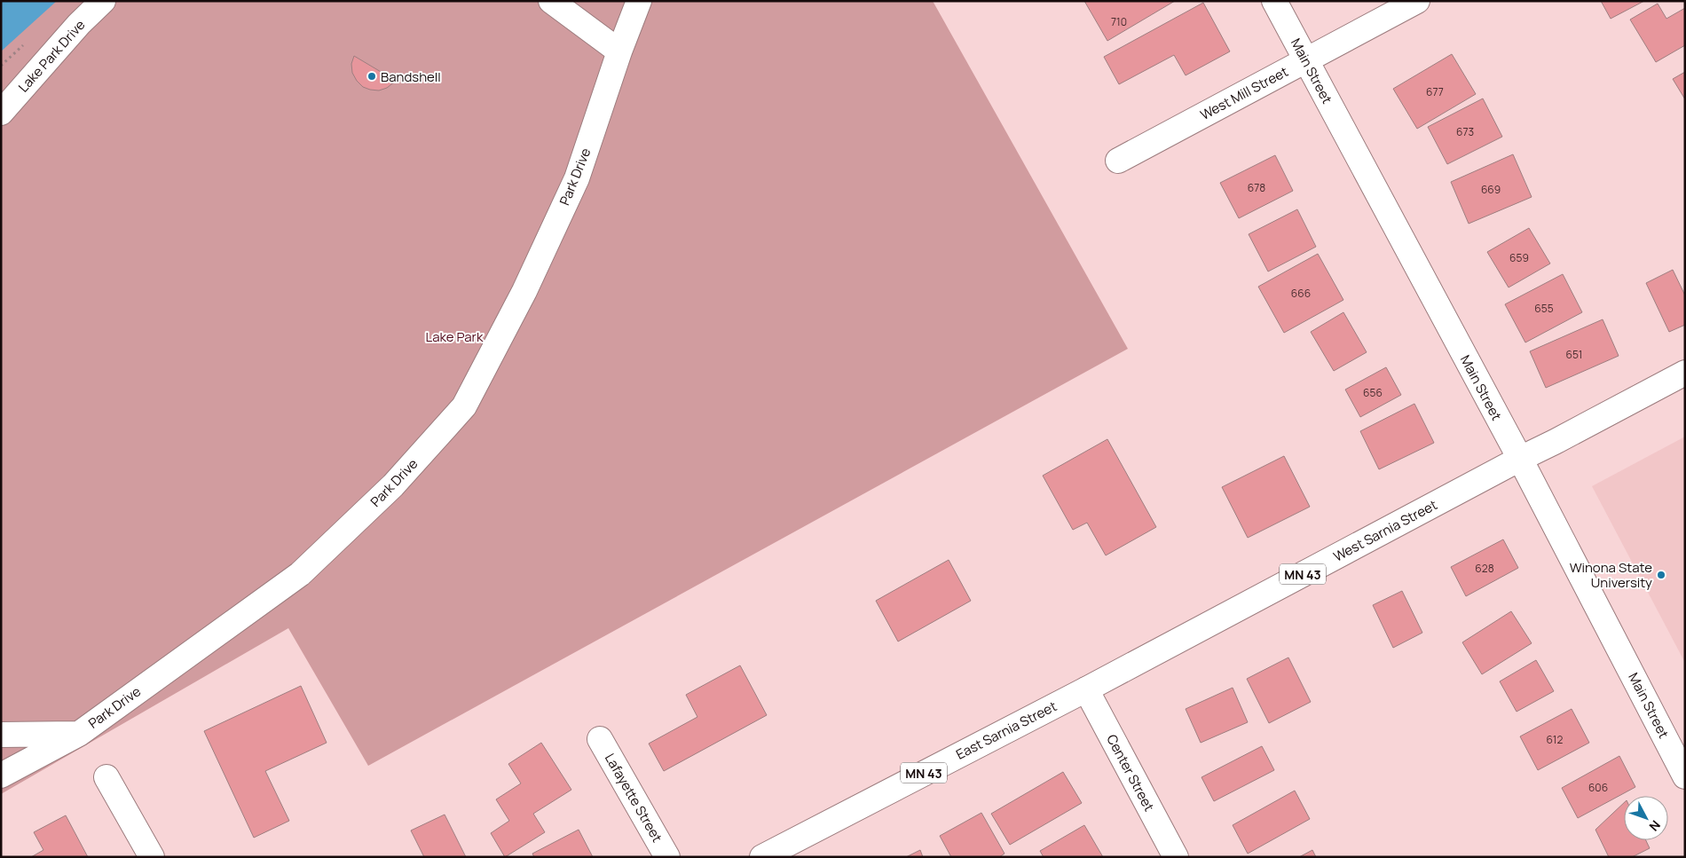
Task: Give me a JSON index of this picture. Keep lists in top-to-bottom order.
{
  "streets": {
    "street": [
      "Lake Park Drive",
      "Main Street",
      "West Mill Street",
      "Park Drive",
      "West Sarnia Street",
      "MN 43",
      "East Sarnia Street",
      "Center Street",
      "Lafayette Street"
    ]
  },
  "crossings": [
    ["Main Street", "West Mill Street"],
    ["Main Street", "West Sarnia Street"],
    ["West Sarnia Street", "East Sarnia Street"],
    ["West Sarnia Street", "Center Street"],
    ["East Sarnia Street", "Center Street"]
  ],
  "parks": ["Lake Park"],
  "places": ["Bandshell", "Winona State University"],
  "house_numbers": [
    "710",
    "677",
    "673",
    "678",
    "669",
    "659",
    "666",
    "655",
    "651",
    "656",
    "628",
    "612",
    "606"
  ],
  "north": "bottom right"
}
